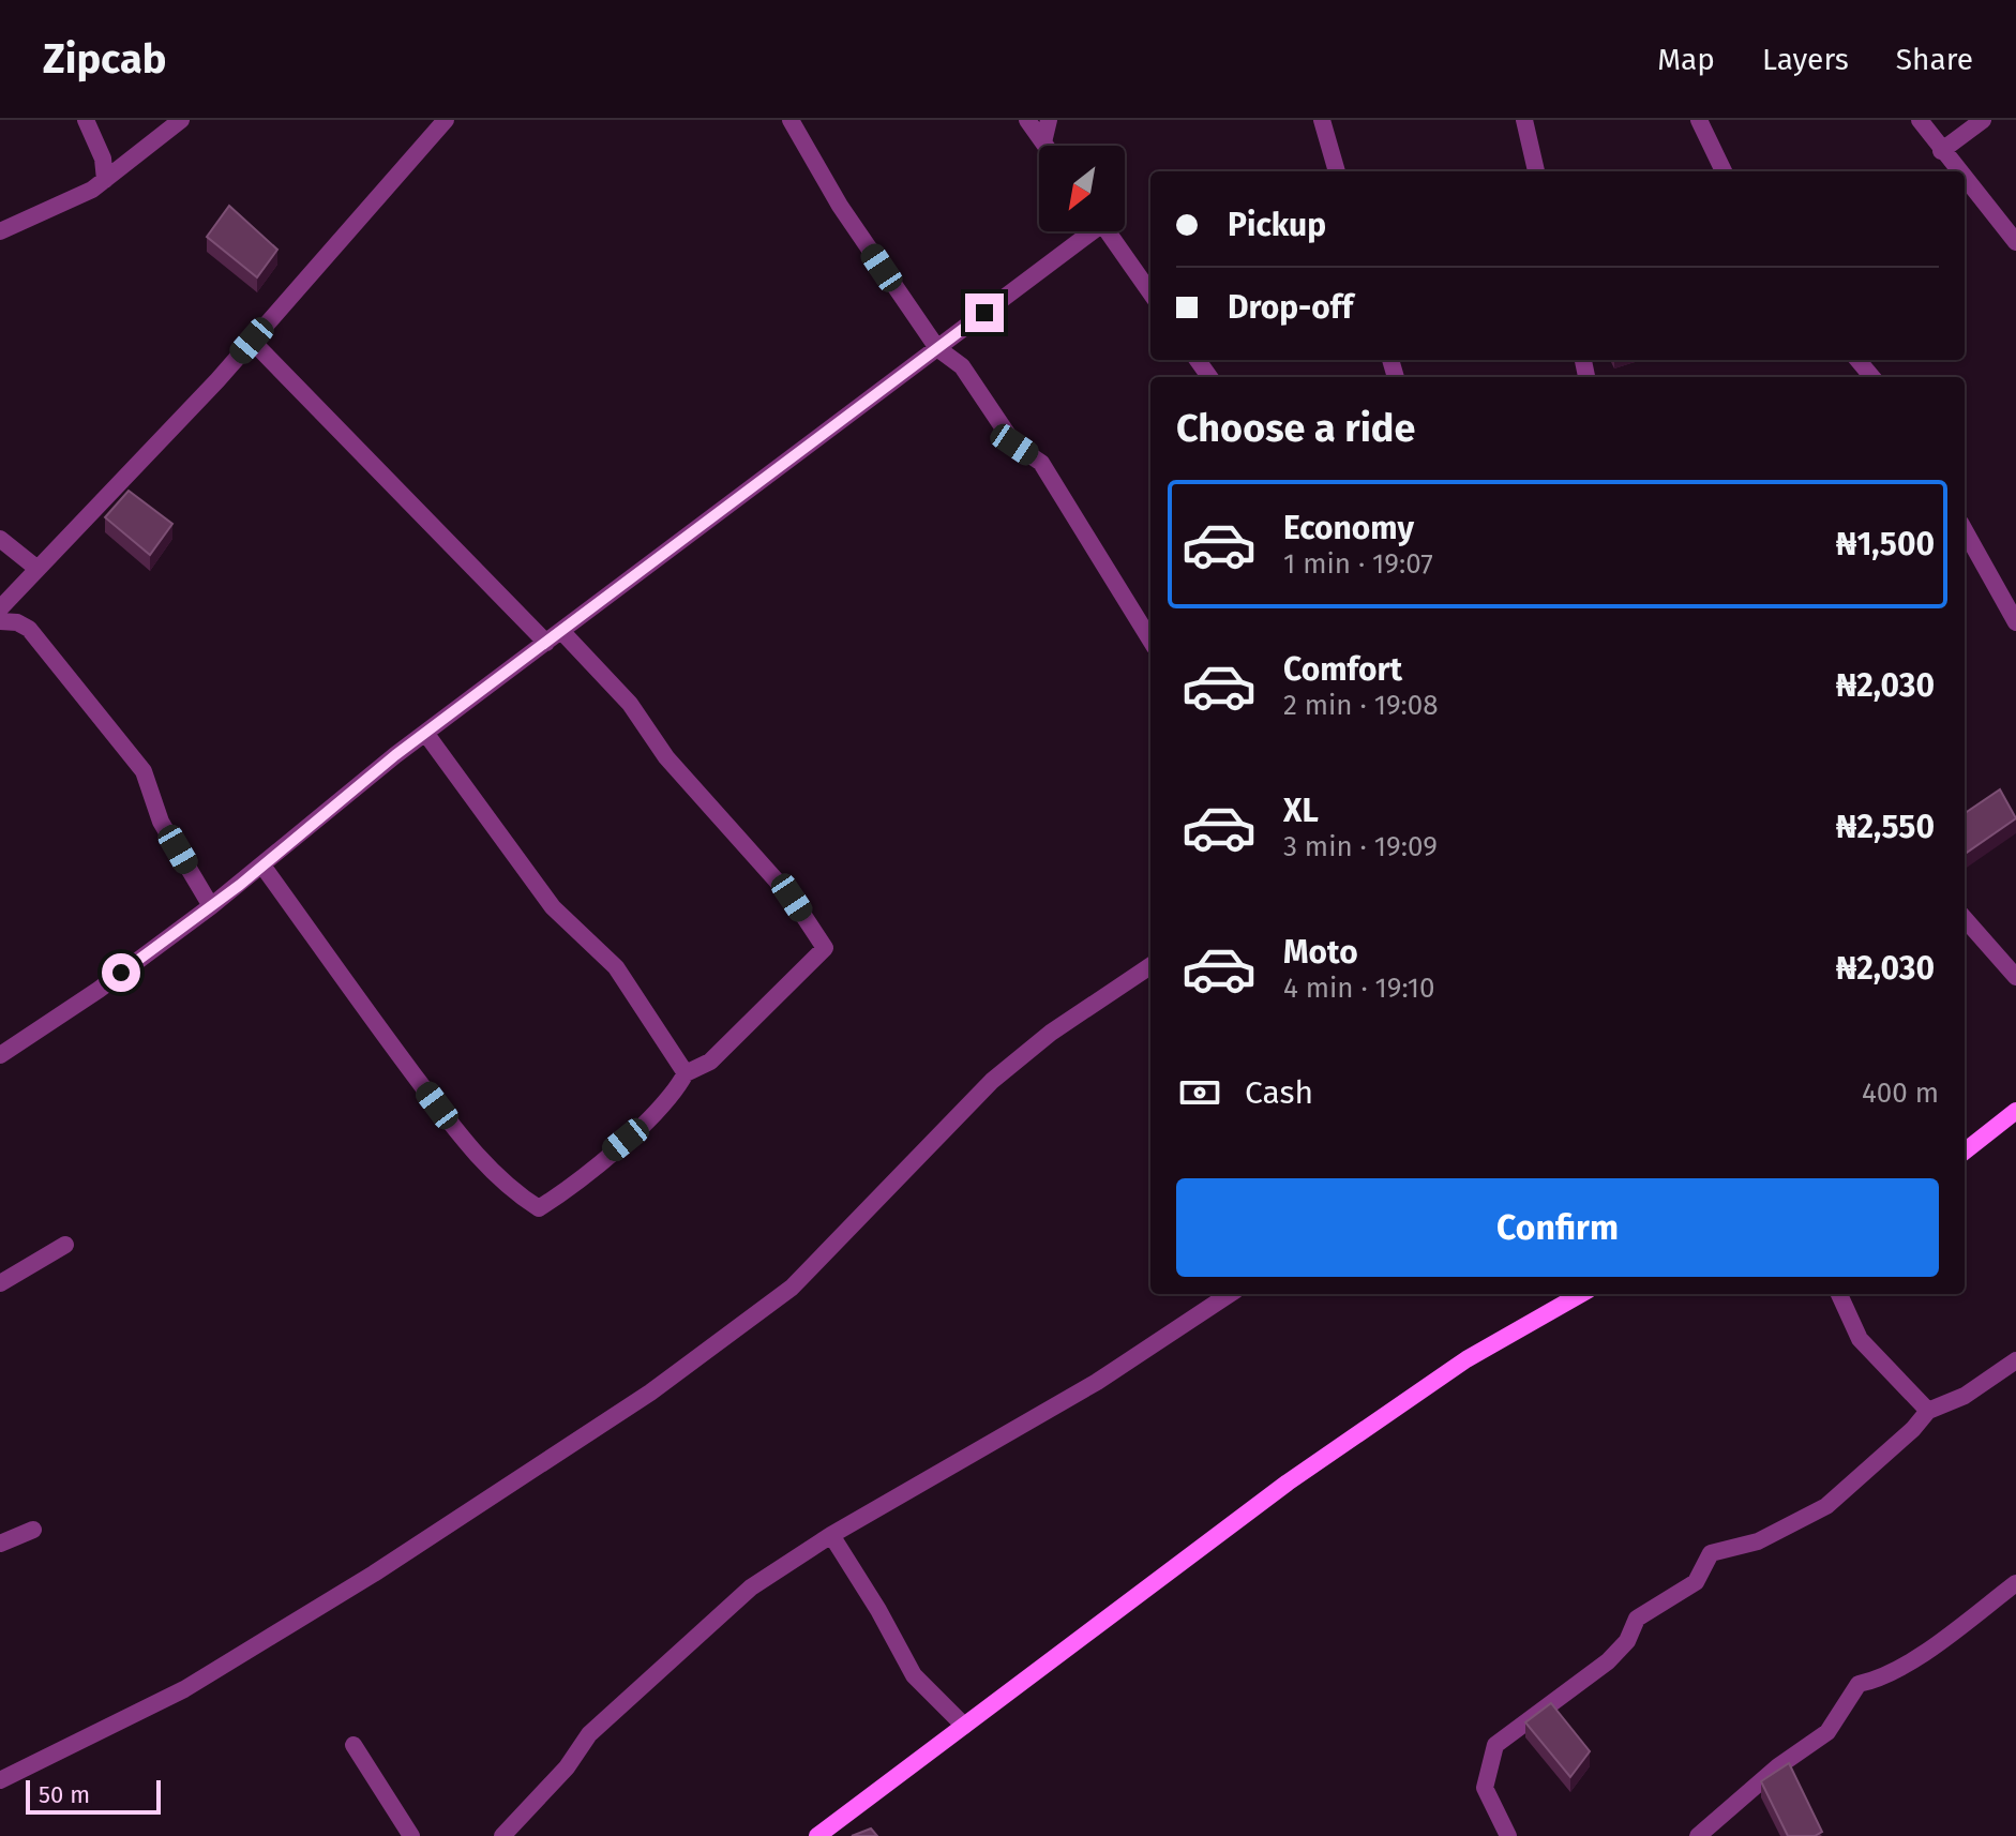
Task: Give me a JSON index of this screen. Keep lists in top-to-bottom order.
{
  "scale_bar": "50 m",
  "north": "bottom left",
  "page": {
    "header": "Zipcab",
    "nav": ["Map", "Layers", "Share"],
    "banner": ["Pickup", "Drop-off"],
    "heading": "Choose a ride",
    "list": [
      {
        "name": "Economy",
        "note": "1 min · 19:07",
        "value": "₦1,500"
      },
      {
        "name": "Comfort",
        "note": "2 min · 19:08",
        "value": "₦2,030"
      },
      {
        "name": "XL",
        "note": "3 min · 19:09",
        "value": "₦2,550"
      },
      {
        "name": "Moto",
        "note": "4 min · 19:10",
        "value": "₦2,030"
      }
    ],
    "pay": ["Cash", "400 m"],
    "buttons": "Confirm",
    "scale": "50 m"
  }
}
